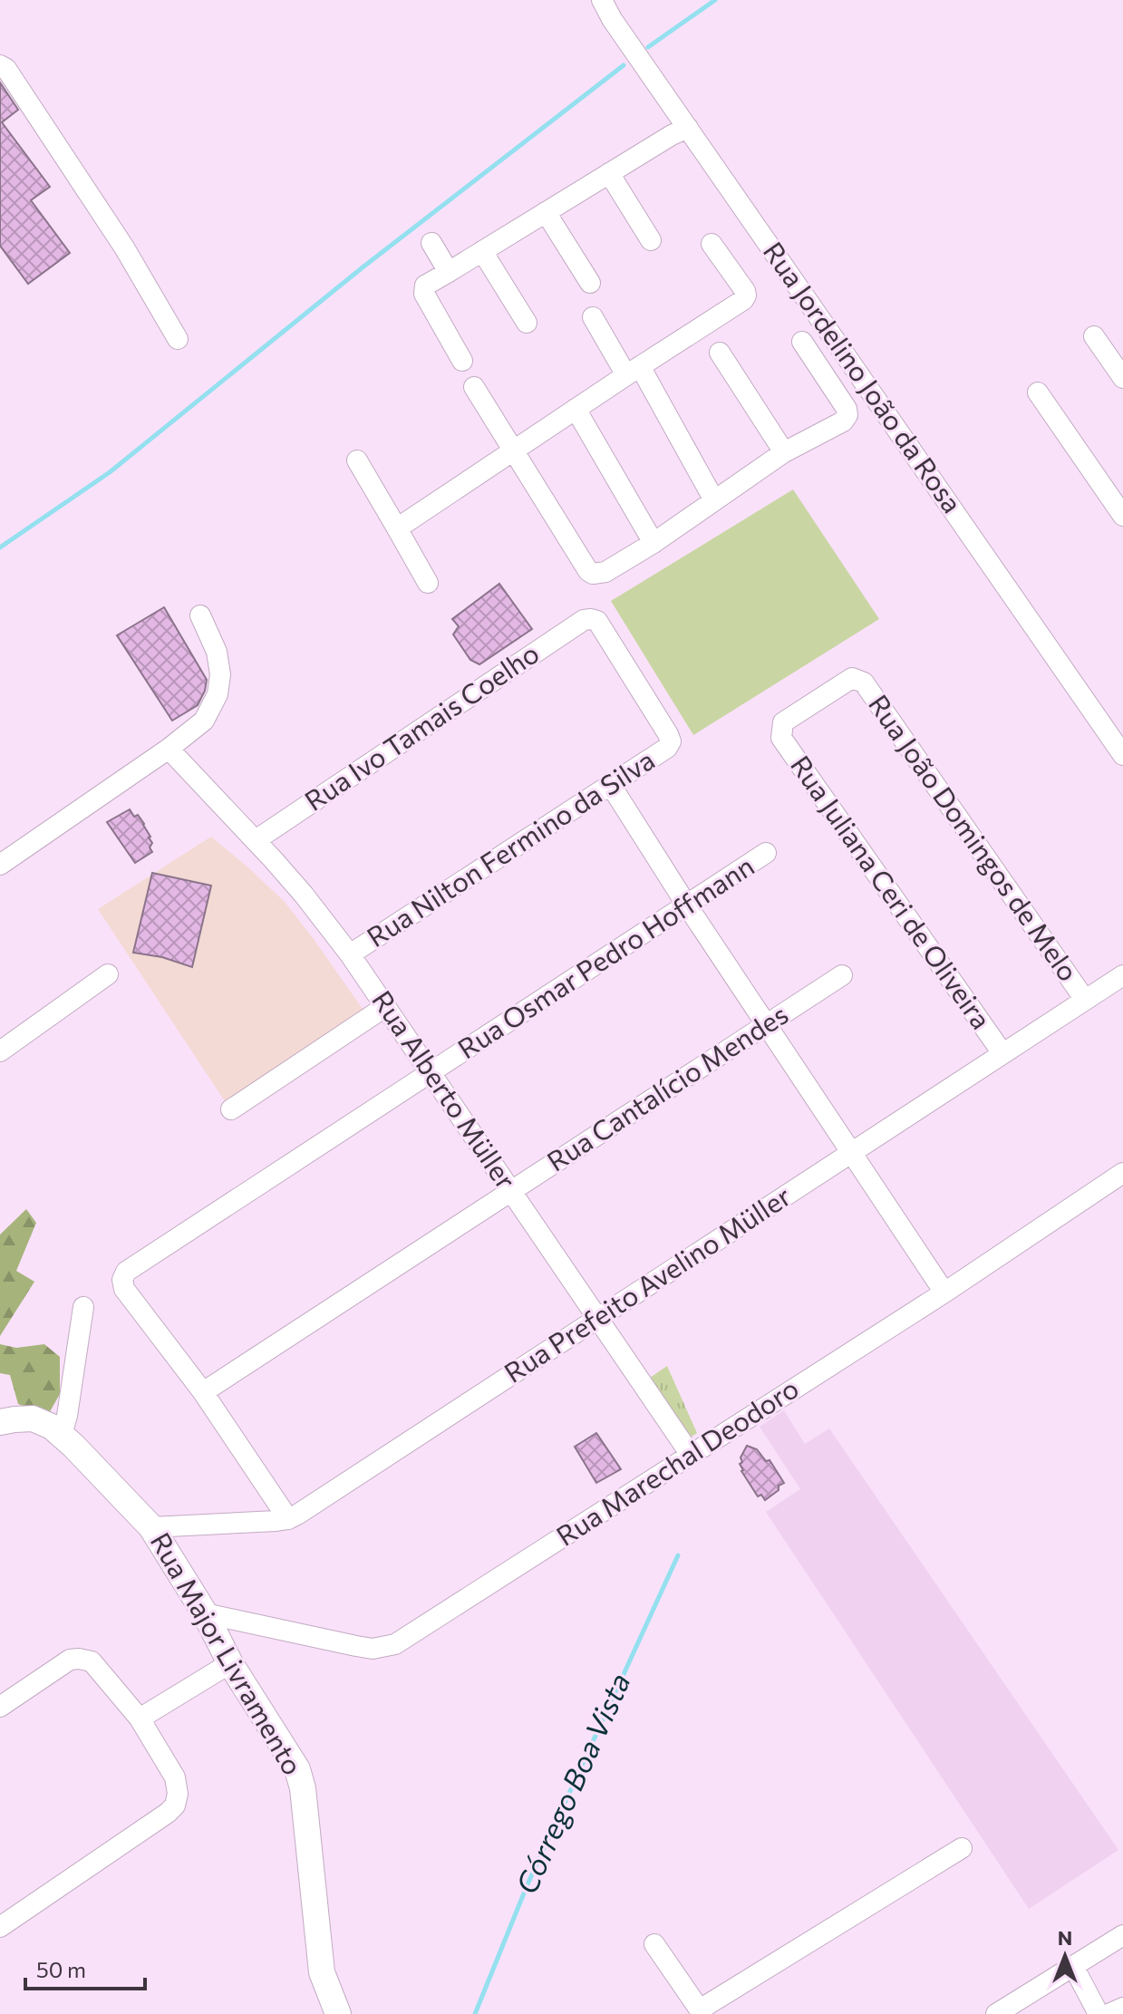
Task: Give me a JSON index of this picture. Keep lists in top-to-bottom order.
{
  "streets": {
    "main road": ["Rua Major Livramento"],
    "street": [
      "Rua Jordelino João da Rosa",
      "Rua Ivo Tamais Coelho",
      "Rua João Domingos de Melo",
      "Rua Nilton Fermino da Silva",
      "Rua Juliana Ceri de Oliveira",
      "Rua Osmar Pedro Hoffmann",
      "Rua Cantalício Mendes",
      "Rua Alberto Müller",
      "Rua Prefeito Avelino Müller",
      "Rua Marechal Deodoro"
    ]
  },
  "crossings": [
    ["Rua Ivo Tamais Coelho", "Rua Nilton Fermino da Silva"],
    ["Rua Ivo Tamais Coelho", "Rua Alberto Müller"],
    ["Rua João Domingos de Melo", "Rua Juliana Ceri de Oliveira"],
    ["Rua João Domingos de Melo", "Rua Prefeito Avelino Müller"],
    ["Rua Nilton Fermino da Silva", "Rua Alberto Müller"],
    ["Rua Juliana Ceri de Oliveira", "Rua Prefeito Avelino Müller"],
    ["Rua Osmar Pedro Hoffmann", "Rua Cantalício Mendes"],
    ["Rua Osmar Pedro Hoffmann", "Rua Alberto Müller"],
    ["Rua Cantalício Mendes", "Rua Alberto Müller"],
    ["Rua Alberto Müller", "Rua Prefeito Avelino Müller"],
    ["Rua Alberto Müller", "Rua Marechal Deodoro"],
    ["Rua Prefeito Avelino Müller", "Rua Major Livramento"],
    ["Rua Marechal Deodoro", "Rua Major Livramento"]
  ],
  "water": ["Córrego Boa Vista"],
  "scale_bar": "50 m",
  "north": "top"
}
